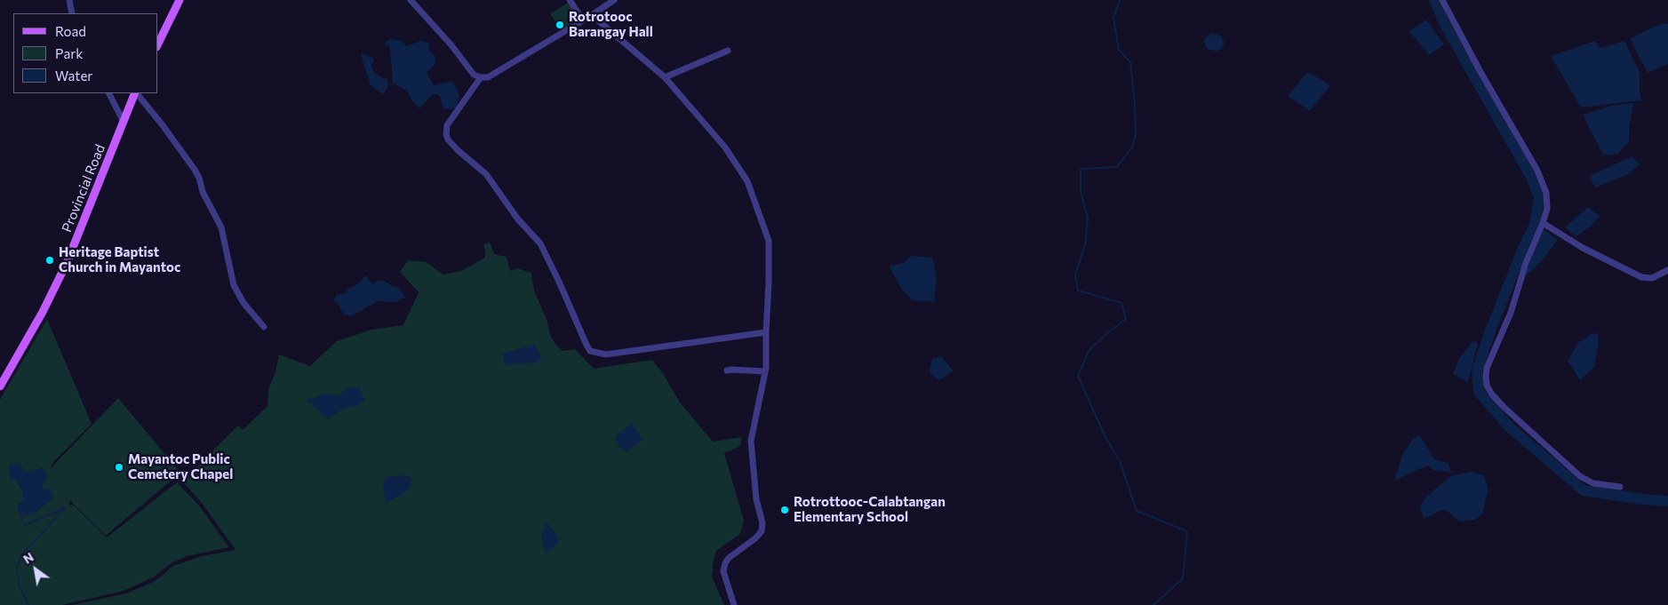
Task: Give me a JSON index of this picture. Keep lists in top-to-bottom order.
{
  "streets": {
    "main road": ["Provincial Road"]
  },
  "places": [
    "Rotrotooc Barangay Hall",
    "Heritage Baptist Church in Mayantoc",
    "Mayantoc Public Cemetery Chapel",
    "Rotrottooc-Calabtangan Elementary School"
  ],
  "legend": ["Road", "Park", "Water"],
  "north": "top left"
}
